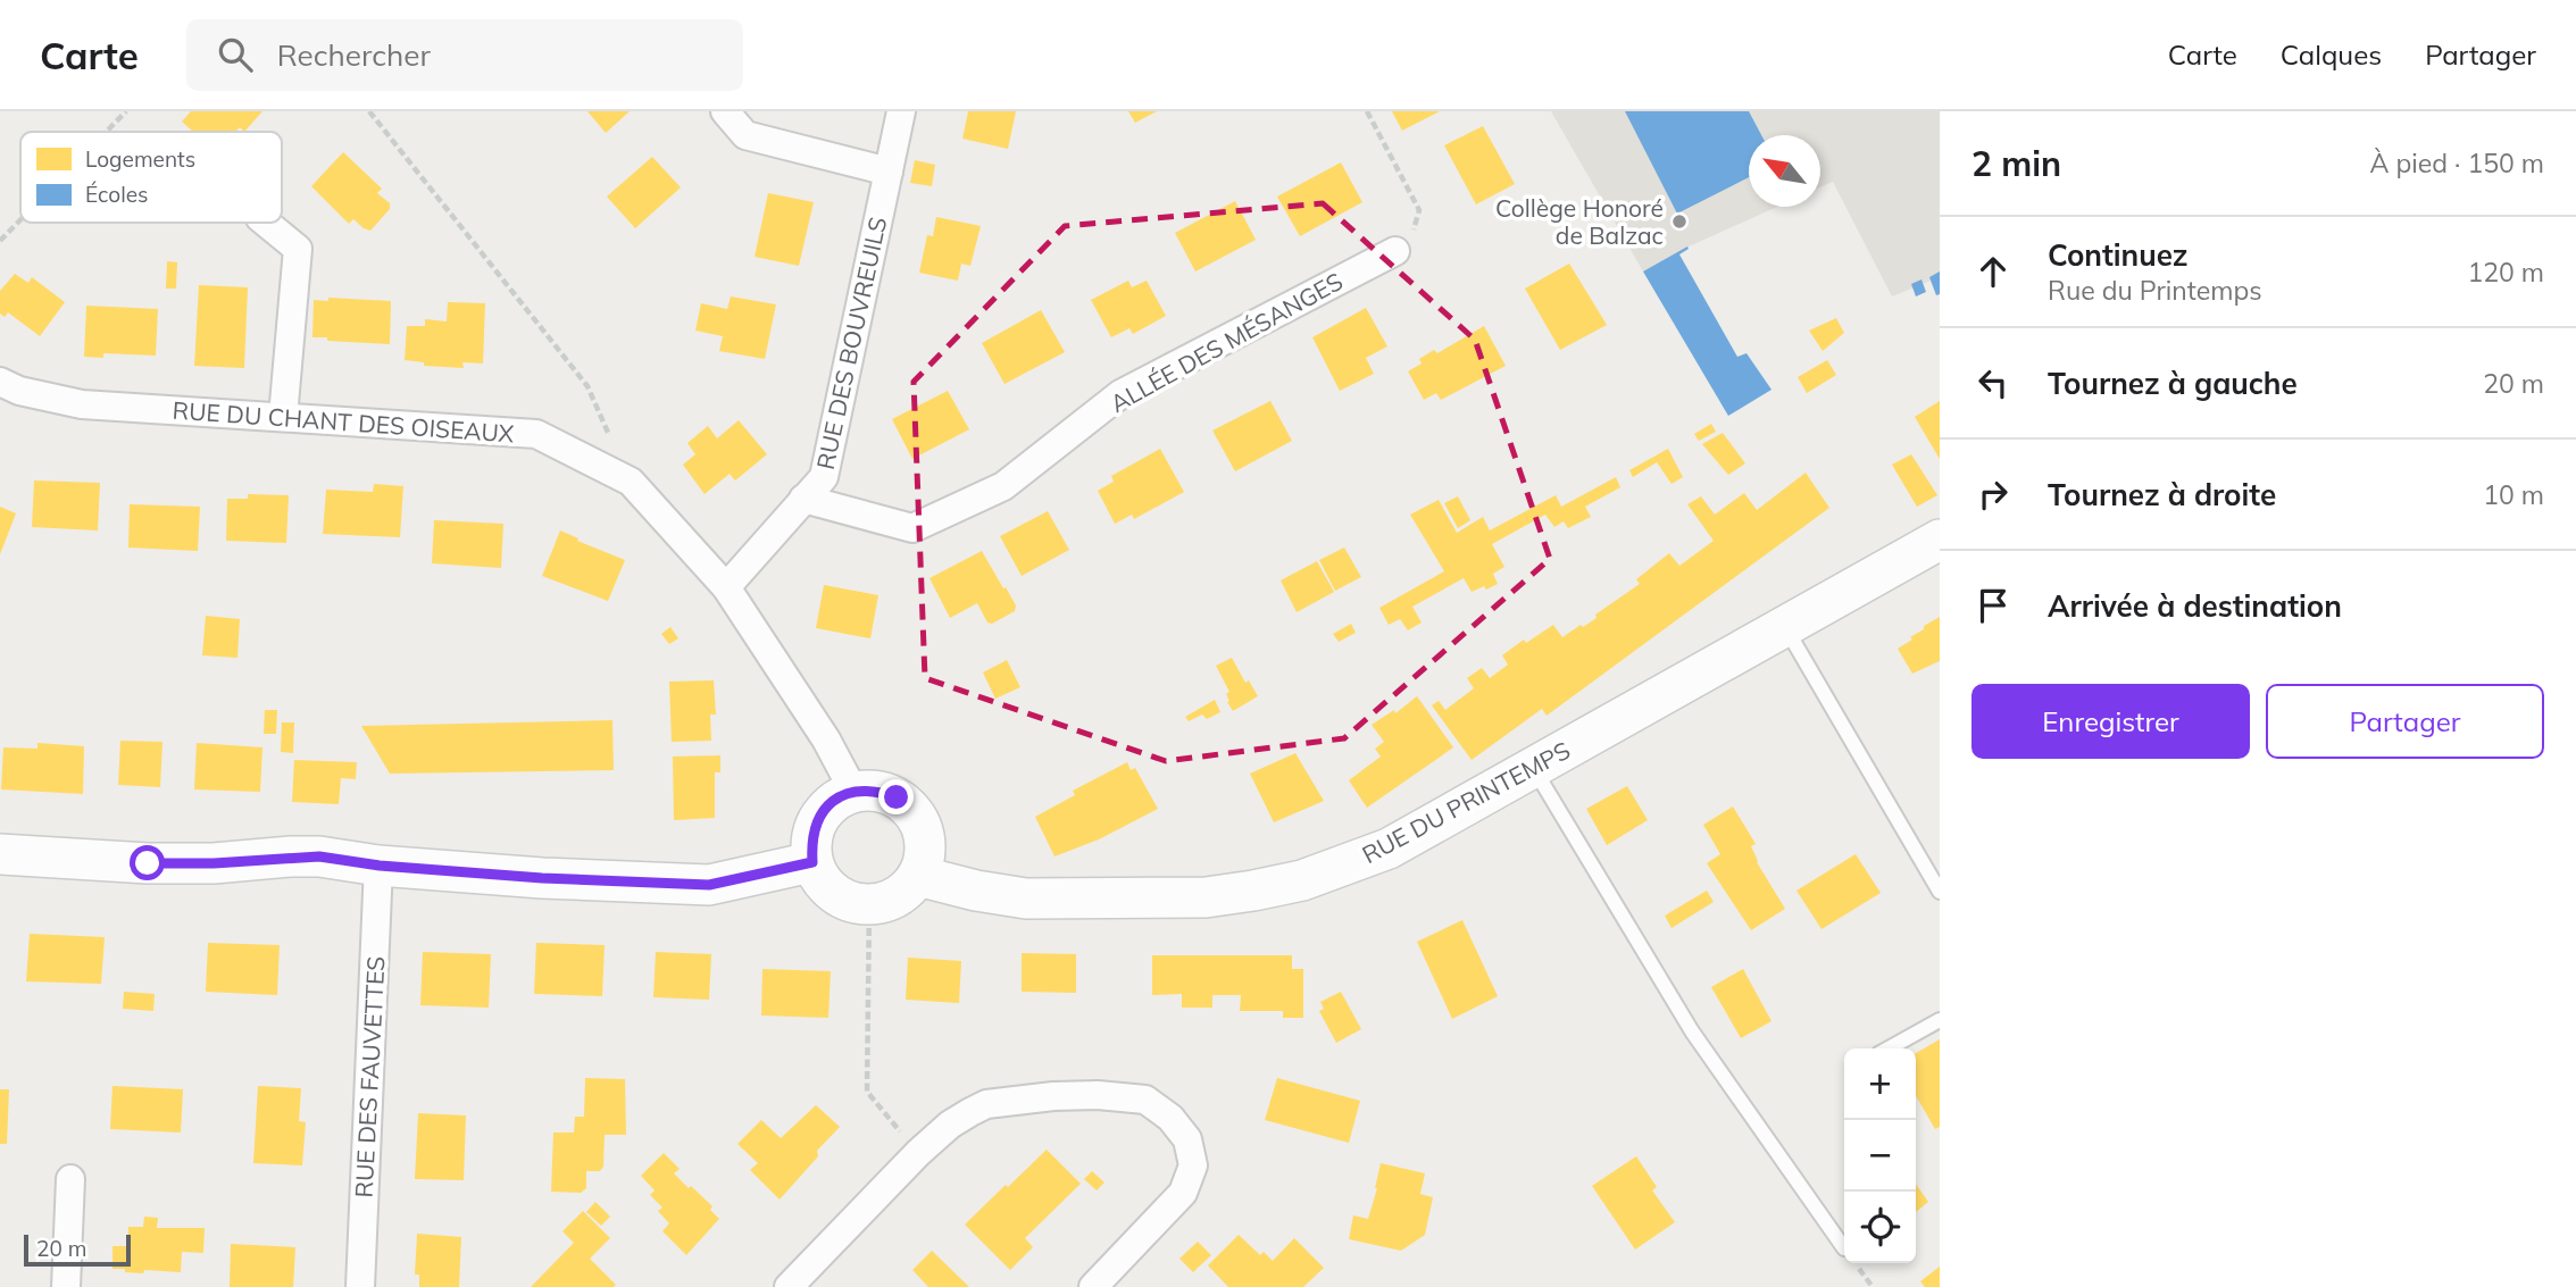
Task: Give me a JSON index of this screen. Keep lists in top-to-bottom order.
{
  "streets": {
    "main road": ["RUE DU PRINTEMPS"],
    "street": [
      "ALLÉE DES MÉSANGES",
      "RUE DES BOUVREUILS",
      "RUE DU CHANT DES OISEAUX",
      "RUE DES FAUVETTES"
    ]
  },
  "crossings": [
    ["ALLÉE DES MÉSANGES", "RUE DES BOUVREUILS"],
    ["RUE DES BOUVREUILS", "RUE DU CHANT DES OISEAUX"],
    ["RUE DU CHANT DES OISEAUX", "RUE DU PRINTEMPS"]
  ],
  "places": ["Collège Honoré de Balzac"],
  "legend": ["Logements", "Écoles"],
  "scale_bar": "20 m",
  "north": "top left",
  "page": {
    "header": "Carte",
    "search": "Rechercher",
    "nav": ["Carte", "Calques", "Partager"],
    "heading": ["2 min", "À pied · 150 m"],
    "list": [
      ["Continuez", "Rue du Printemps", "120 m"],
      ["Tournez à gauche", "20 m"],
      ["Tournez à droite", "10 m"],
      "Arrivée à destination"
    ],
    "buttons": ["Enregistrer", "Partager"],
    "map_buttons": ["+", "−"],
    "scale": "20 m"
  }
}
